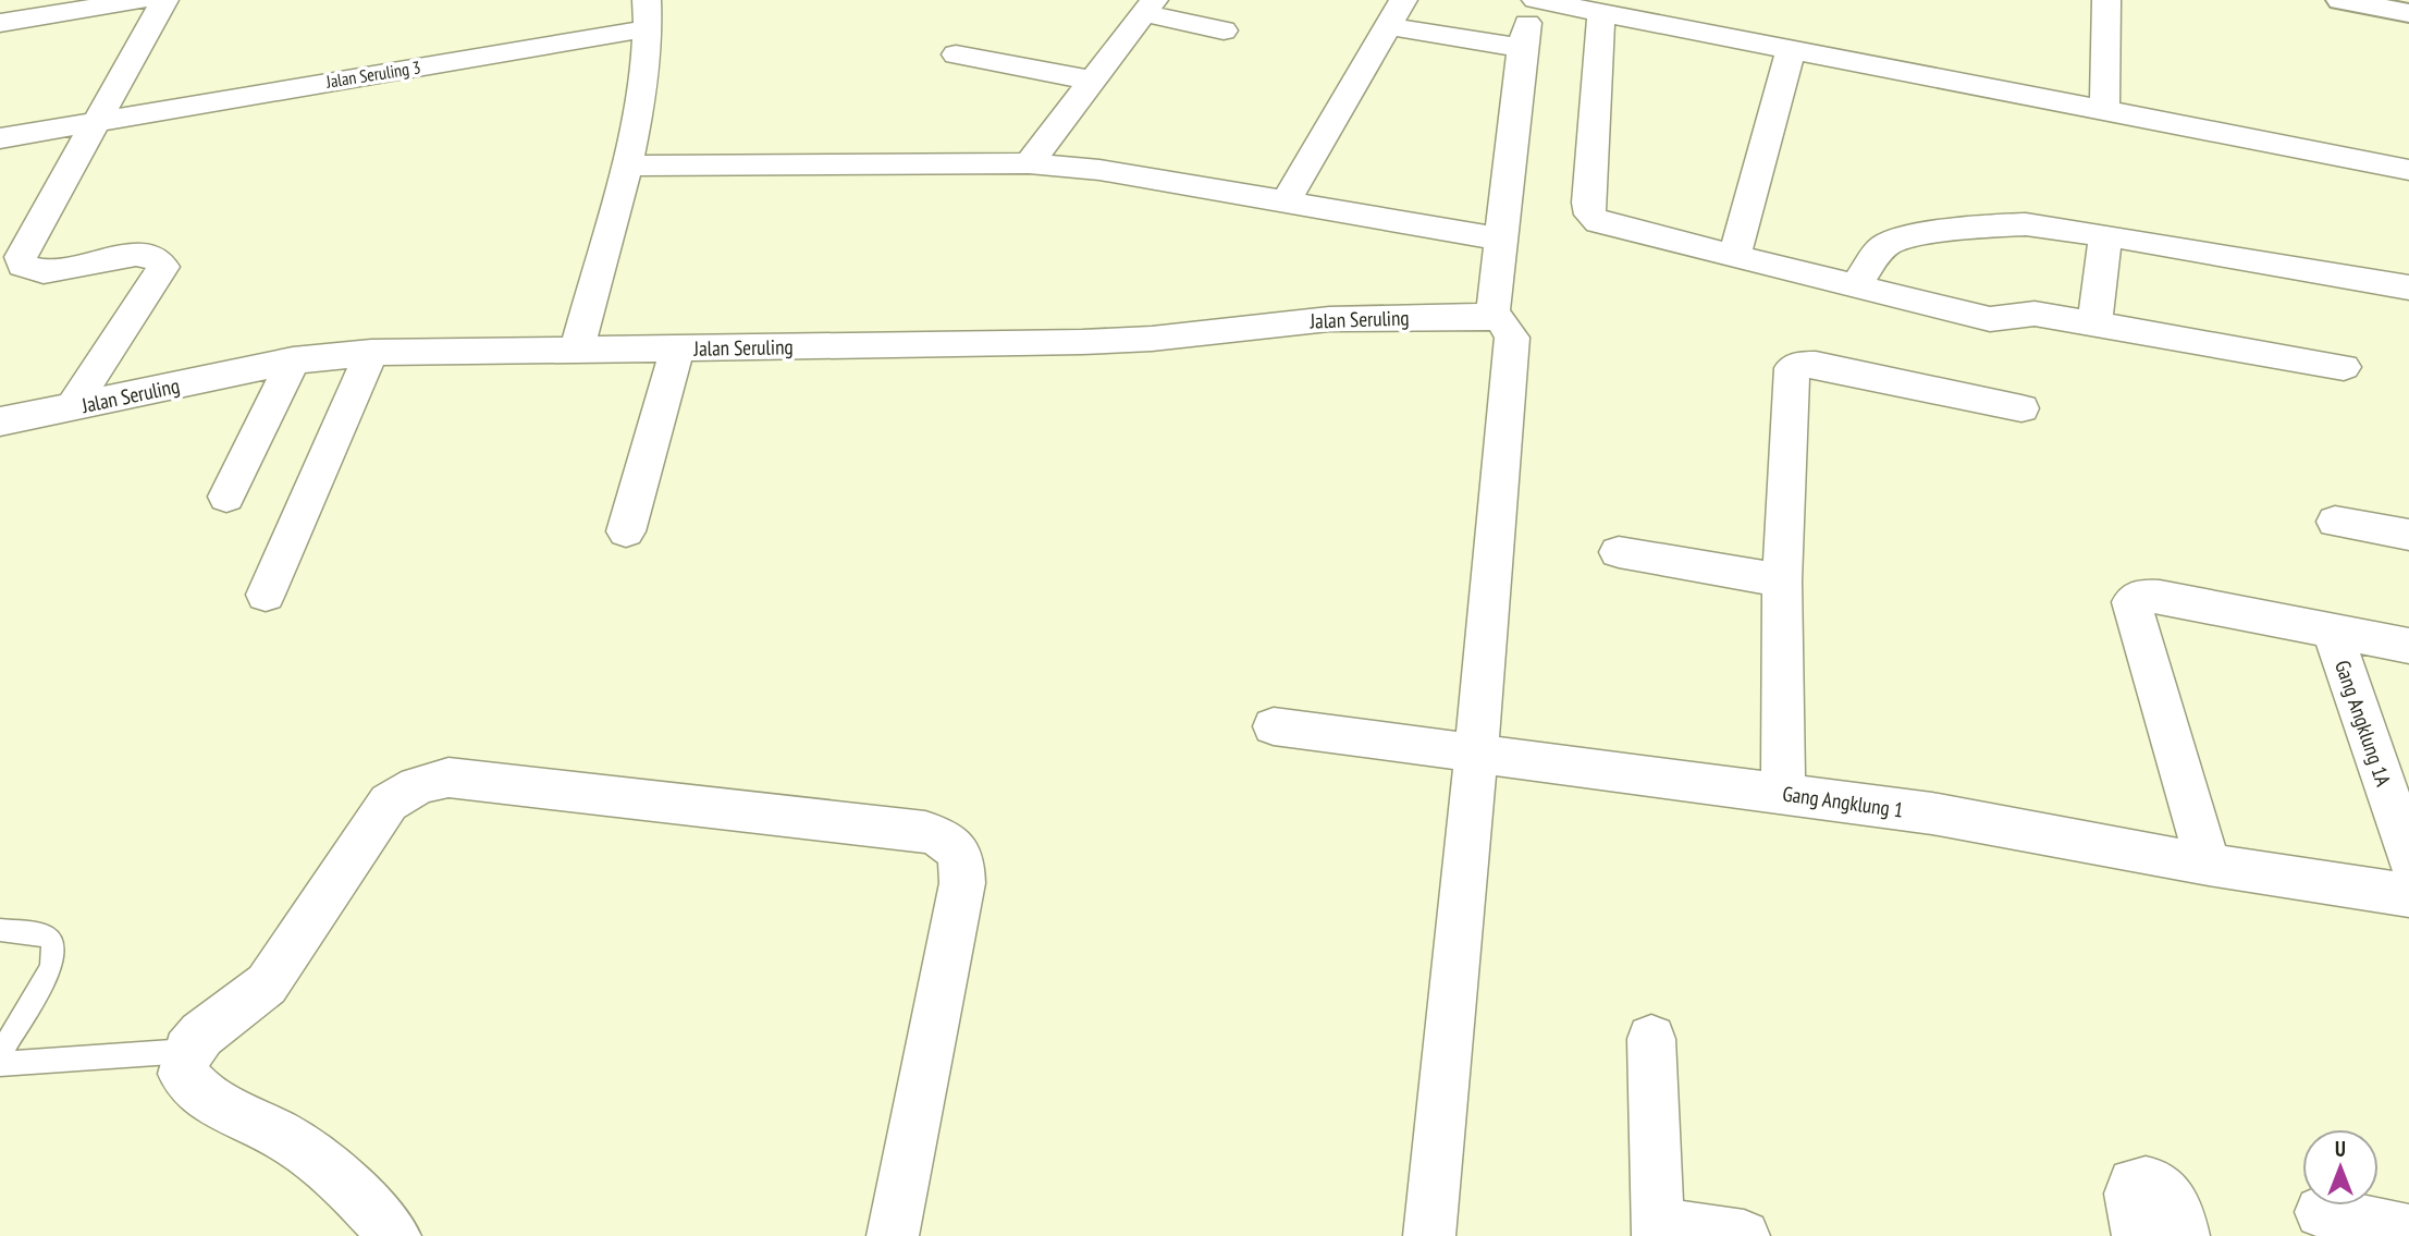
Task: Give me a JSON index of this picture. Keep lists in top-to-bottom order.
{
  "streets": {
    "street": [
      "Jalan Seruling 3",
      "Jalan Seruling",
      "Gang Angklung 1A",
      "Gang Angklung 1"
    ]
  },
  "north": "top"
}
